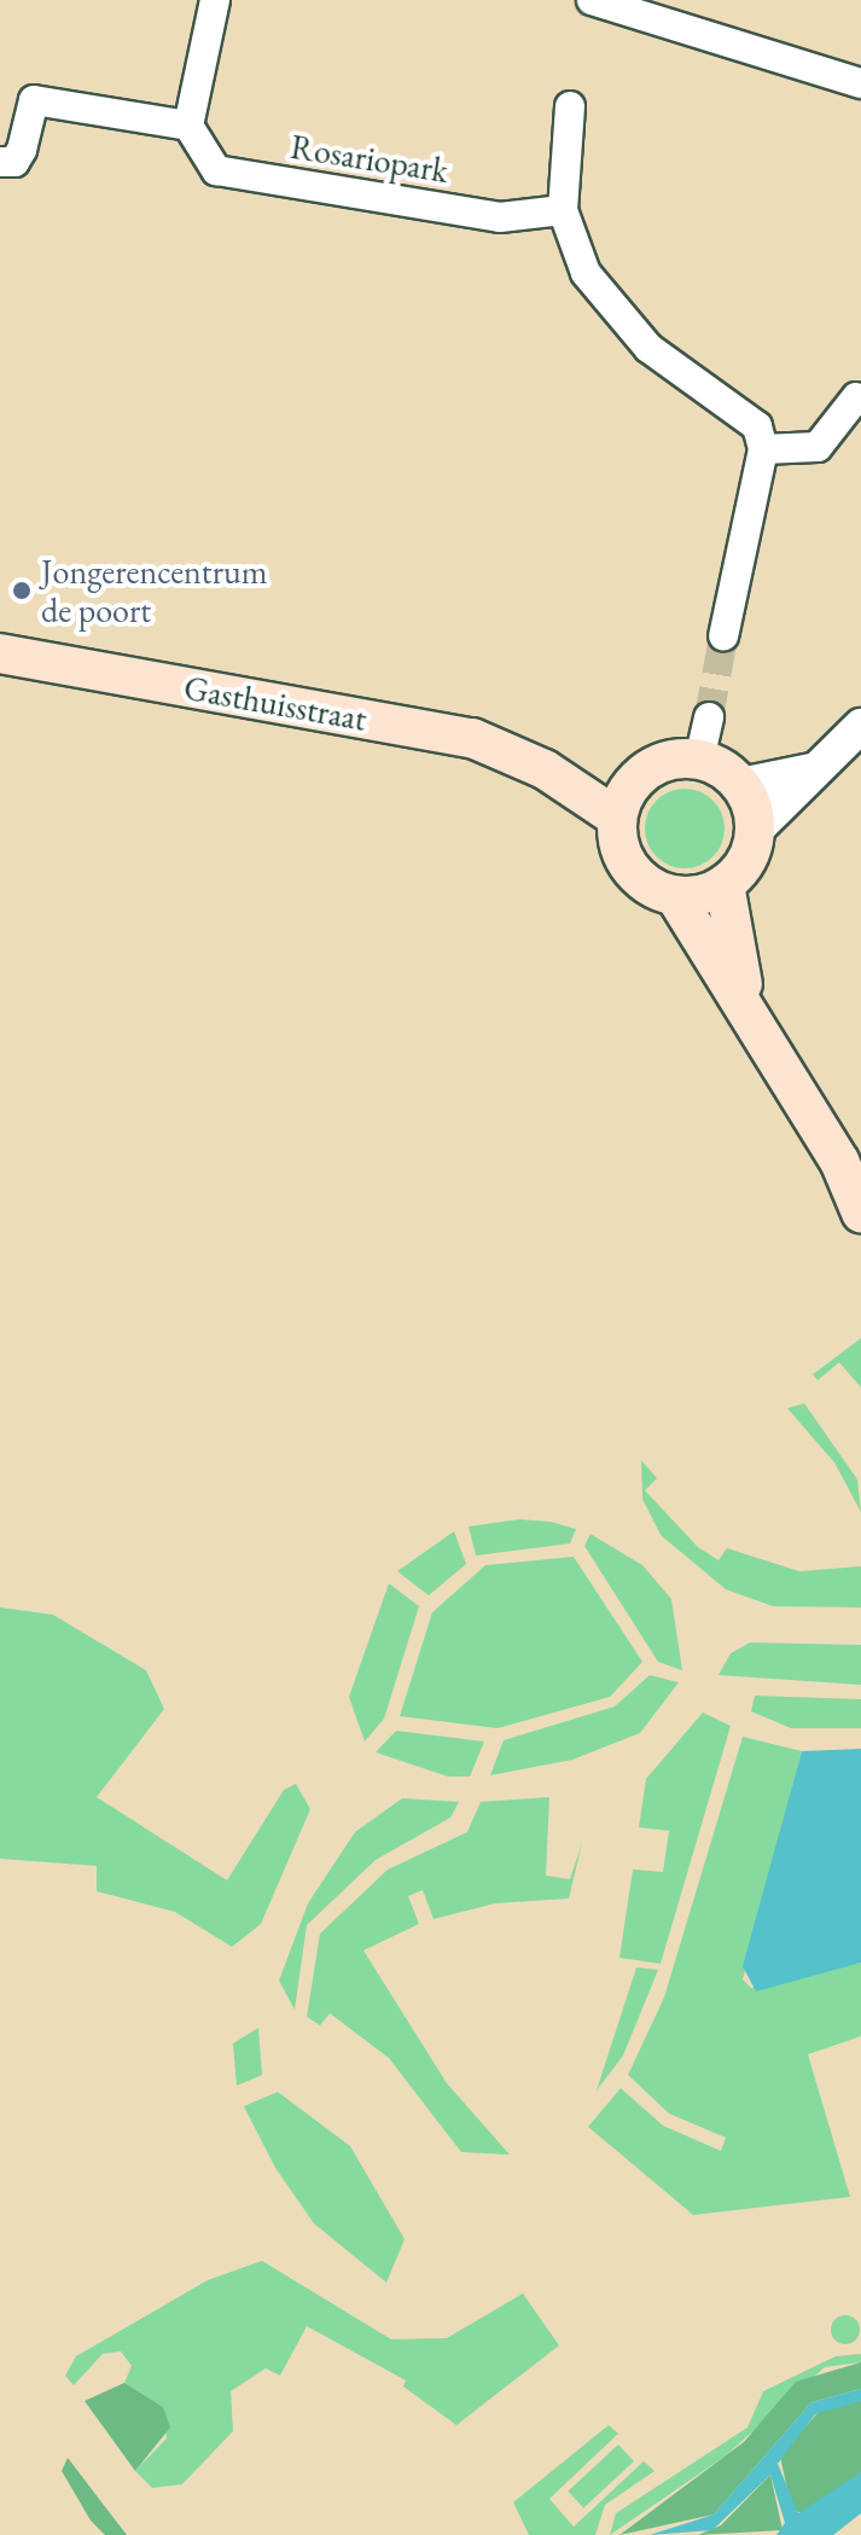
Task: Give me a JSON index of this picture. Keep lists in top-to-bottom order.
{
  "streets": {
    "main road": ["Gasthuisstraat"],
    "street": ["Rosariopark"]
  },
  "places": ["Jongerencentrum de poort"]
}
